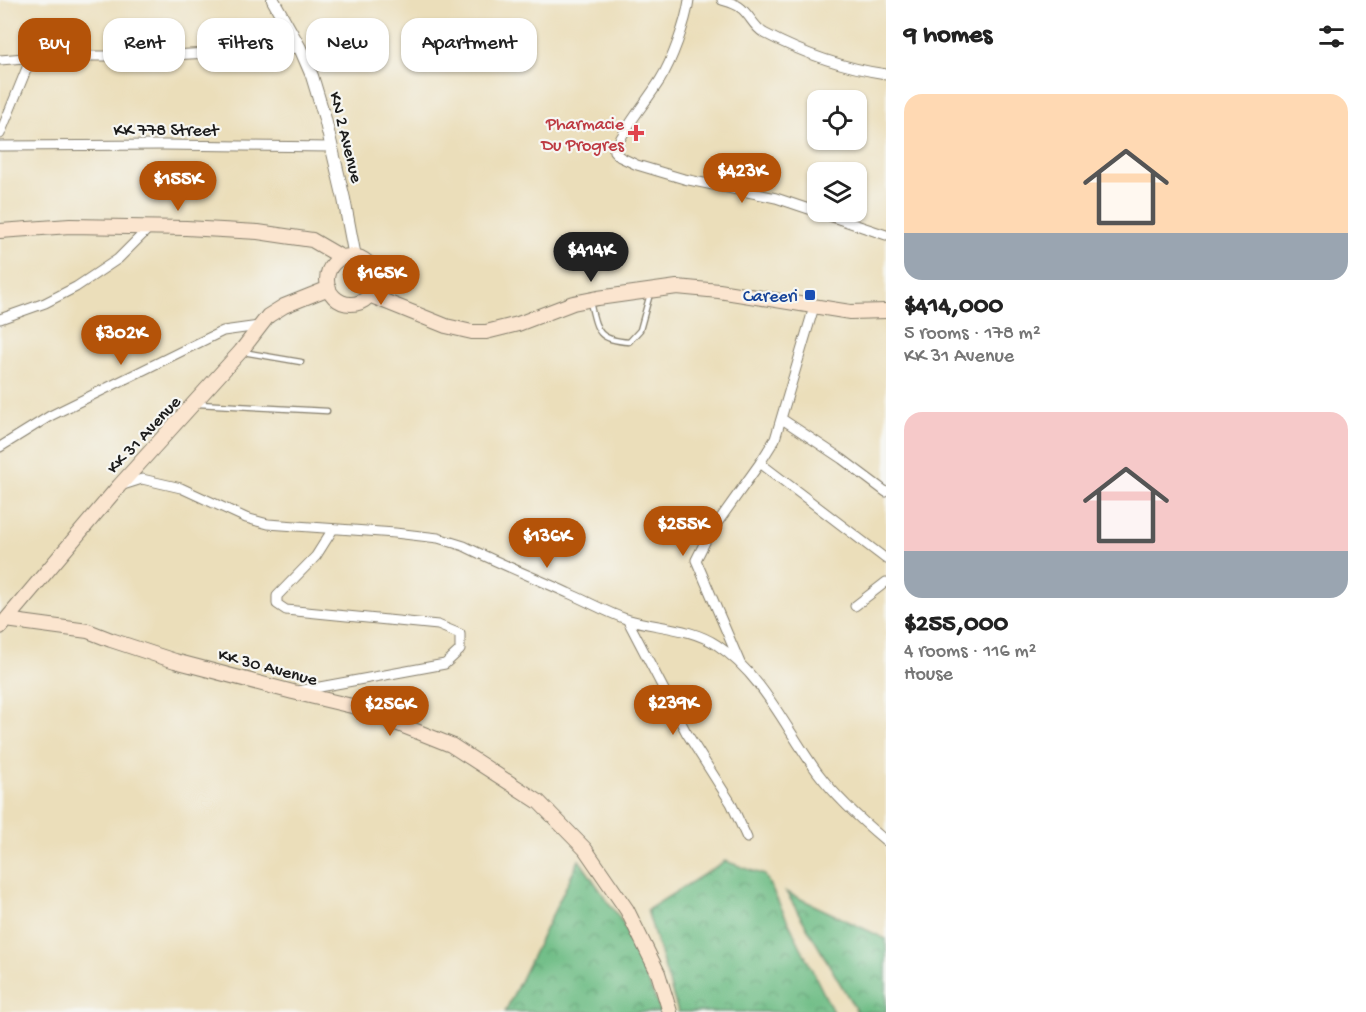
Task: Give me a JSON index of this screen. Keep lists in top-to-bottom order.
{
  "streets": {
    "main road": ["KK 31 Avenue", "KK 30 Avenue"],
    "street": ["KK 778 Street", "KN 2 Avenue"]
  },
  "crossings": [
    ["KK 778 Street", "KN 2 Avenue"],
    ["KN 2 Avenue", "KK 31 Avenue"],
    ["KK 31 Avenue", "KK 30 Avenue"]
  ],
  "places": {
    "health": ["Pharmacie Du Progres"],
    "transit": ["Careeri"]
  },
  "page": {
    "heading": "9 homes",
    "chip": [
      "Buy",
      "Rent",
      "Filters",
      "New",
      "Apartment"
    ],
    "list": [
      {
        "name": "$414,000",
        "note": "5 rooms · 178 m² · KK 31 Avenue"
      },
      {
        "name": "$255,000",
        "note": "4 rooms · 116 m² · House"
      }
    ],
    "price": [
      "$423K",
      "$155K",
      "$414K",
      "$165K",
      "$302K",
      "$255K",
      "$136K",
      "$239K",
      "$256K"
    ]
  }
}
